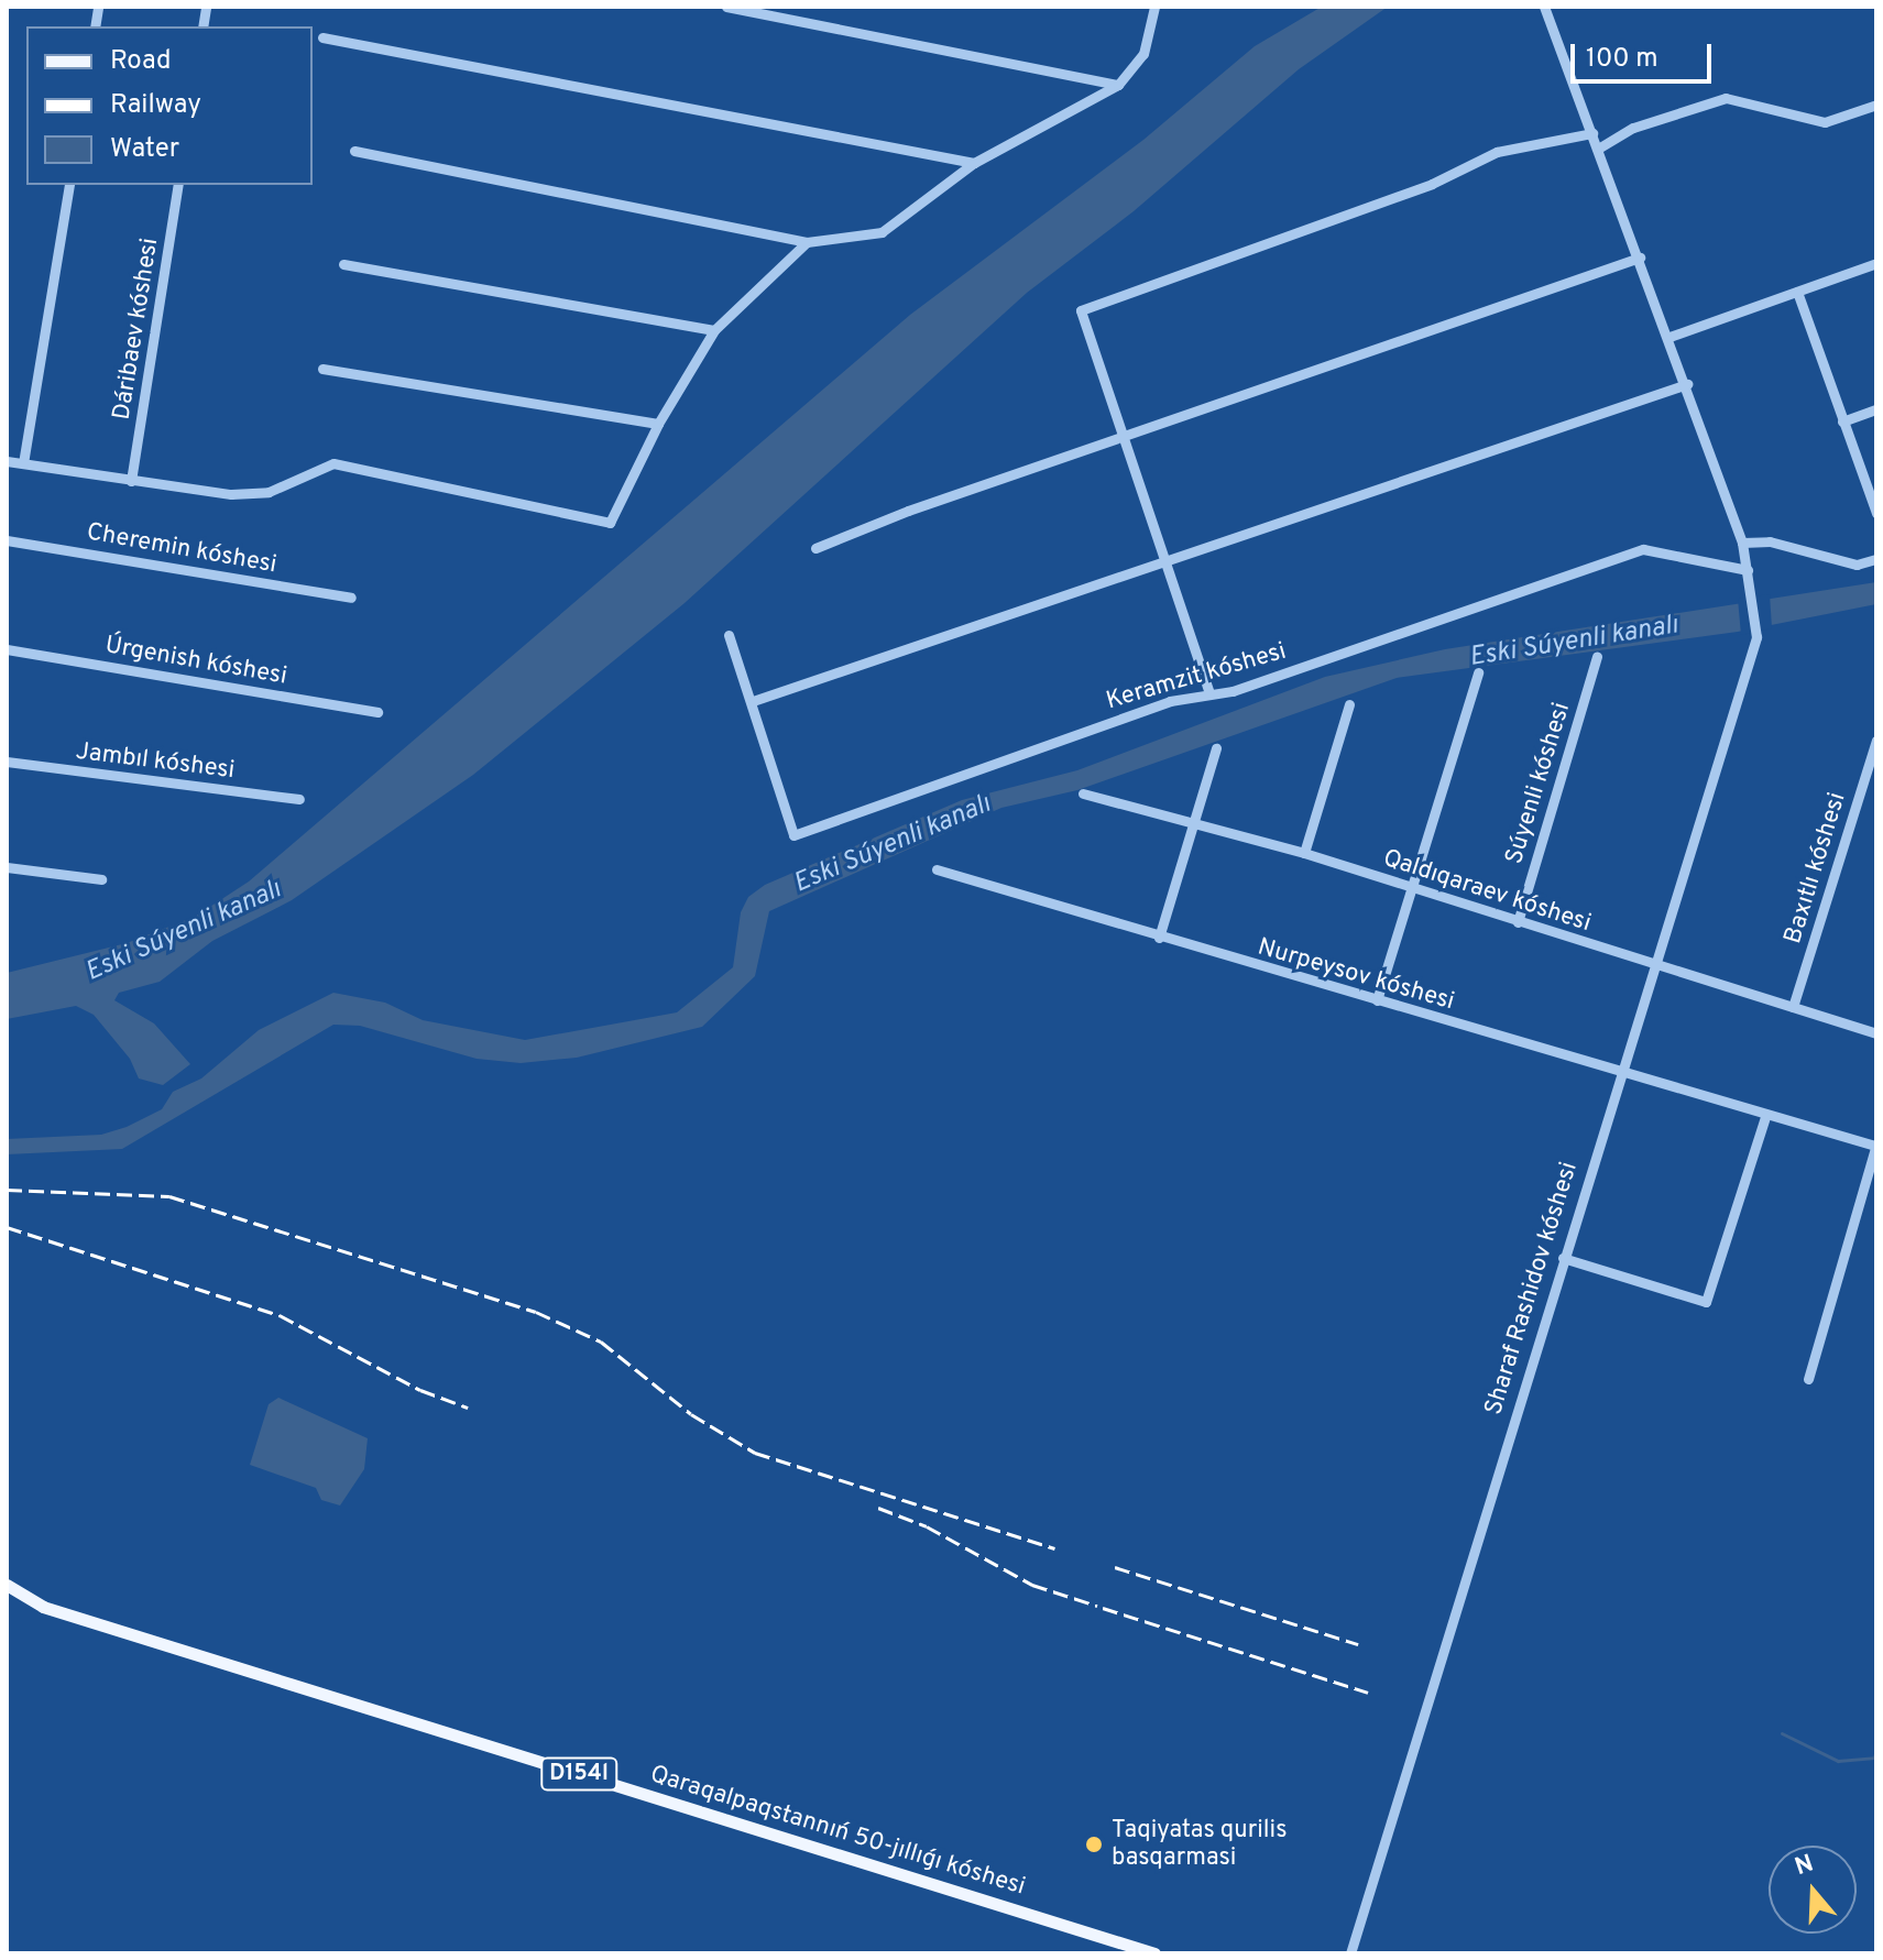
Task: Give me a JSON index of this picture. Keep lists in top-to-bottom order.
{
  "streets": {
    "main road": ["D154l", "Qaraqalpaqstannıń 50-jıllıǵı kóshesi"],
    "street": [
      "Dáribaev kóshesi",
      "Cheremin kóshesi",
      "Úrgenish kóshesi",
      "Keramzit kóshesi",
      "Jambıl kóshesi",
      "Súyenli kóshesi",
      "Baxıtlı kóshesi",
      "Qaldıqaraev kóshesi",
      "Nurpeysov kóshesi",
      "Sharaf Rashidov kóshesi"
    ]
  },
  "crossings": [
    ["Keramzit kóshesi", "Sharaf Rashidov kóshesi"],
    ["Súyenli kóshesi", "Qaldıqaraev kóshesi"],
    ["Baxıtlı kóshesi", "Qaldıqaraev kóshesi"],
    ["Qaldıqaraev kóshesi", "Sharaf Rashidov kóshesi"],
    ["Nurpeysov kóshesi", "Sharaf Rashidov kóshesi"]
  ],
  "water": ["Eski Súyenli kanalı"],
  "places": ["Taqiyatas qurilis basqarmasi"],
  "legend": ["Road", "Railway", "Water"],
  "scale_bar": "100 m",
  "north": "top"
}
